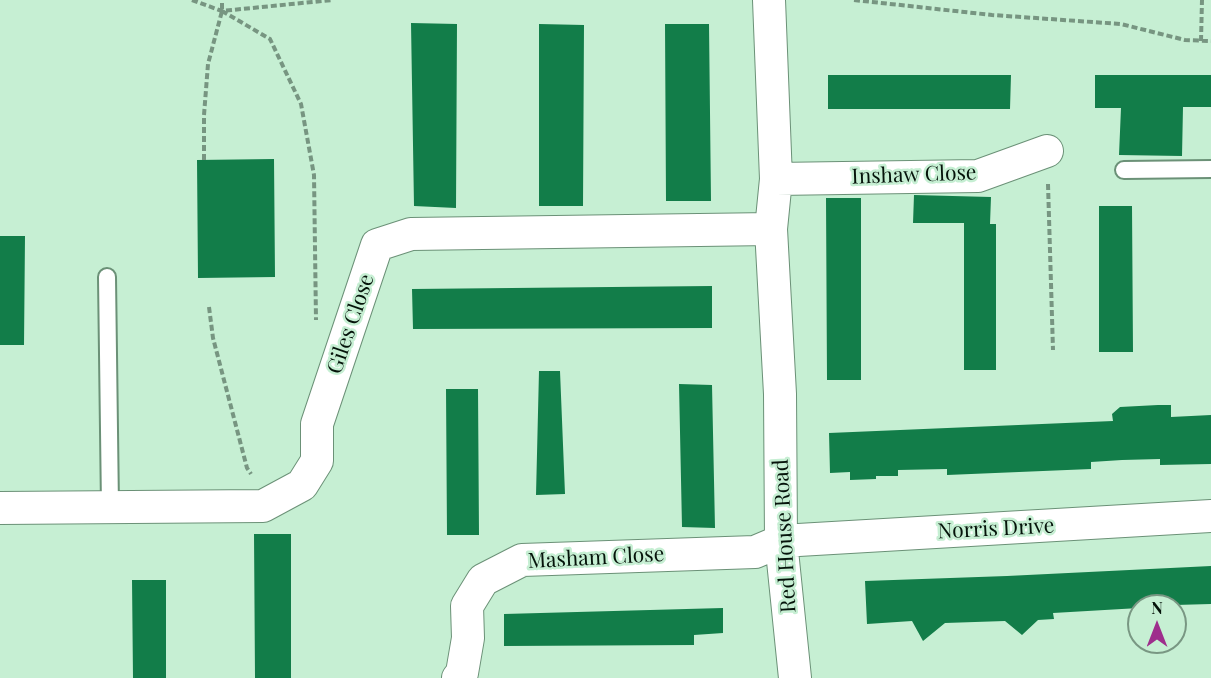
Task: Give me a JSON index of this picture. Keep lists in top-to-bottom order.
{
  "streets": {
    "street": [
      "Inshaw Close",
      "Giles Close",
      "Norris Drive",
      "Red House Road",
      "Masham Close"
    ]
  },
  "crossings": [
    ["Inshaw Close", "Red House Road"],
    ["Giles Close", "Red House Road"],
    ["Norris Drive", "Red House Road"],
    ["Norris Drive", "Masham Close"],
    ["Red House Road", "Masham Close"]
  ],
  "north": "top"
}
